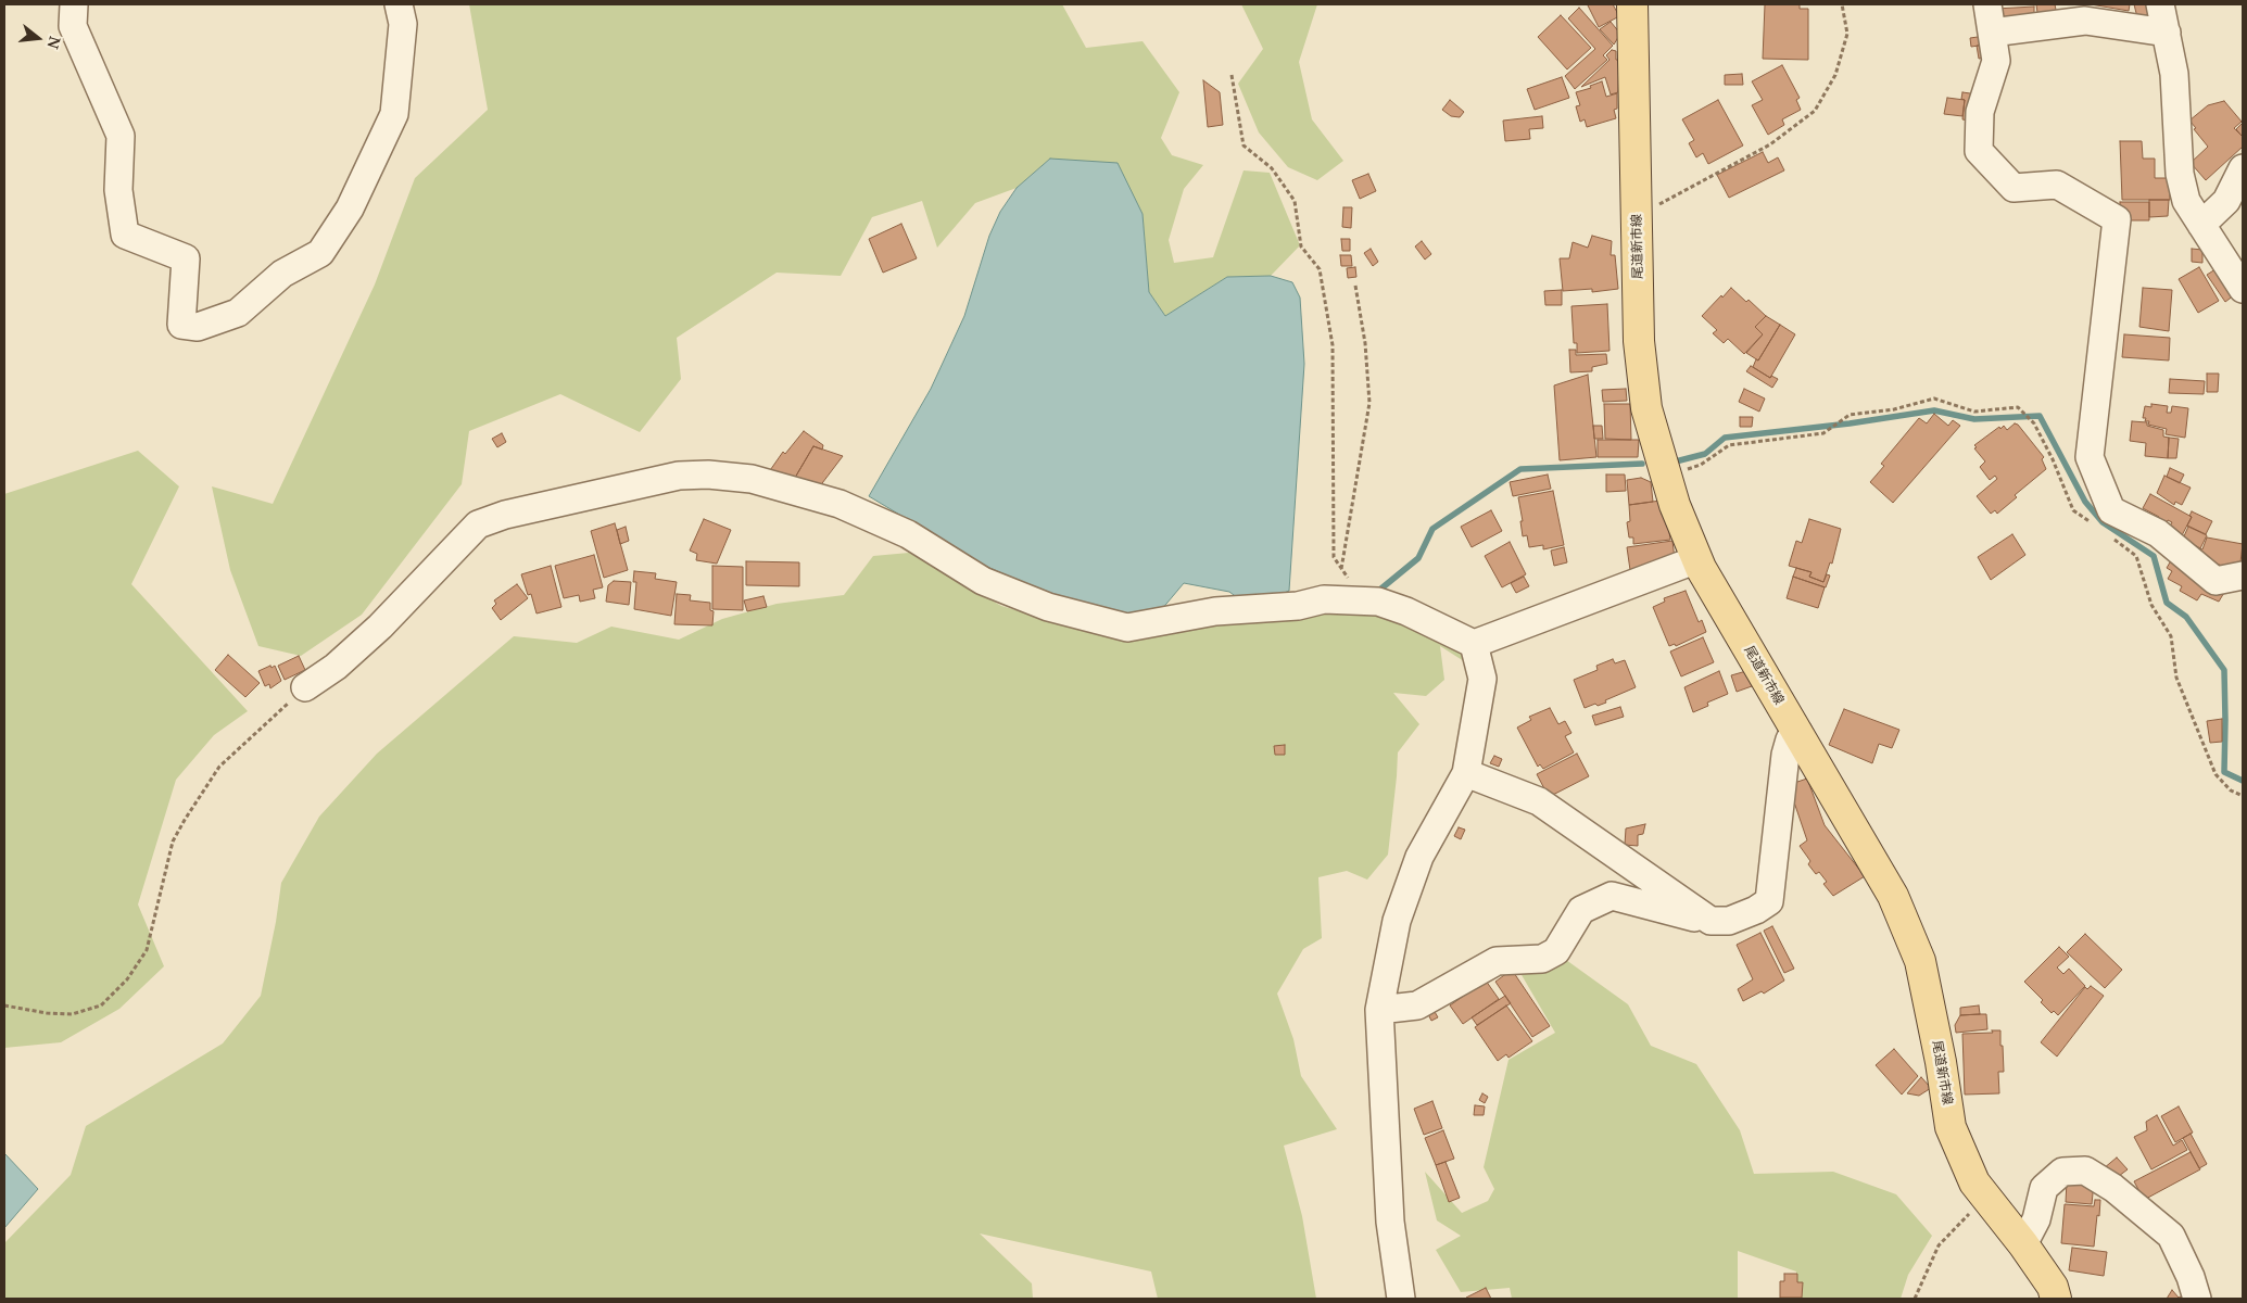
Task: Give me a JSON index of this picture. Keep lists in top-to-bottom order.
{
  "streets": {
    "main road": ["尾道新市線"]
  },
  "north": "right"
}
